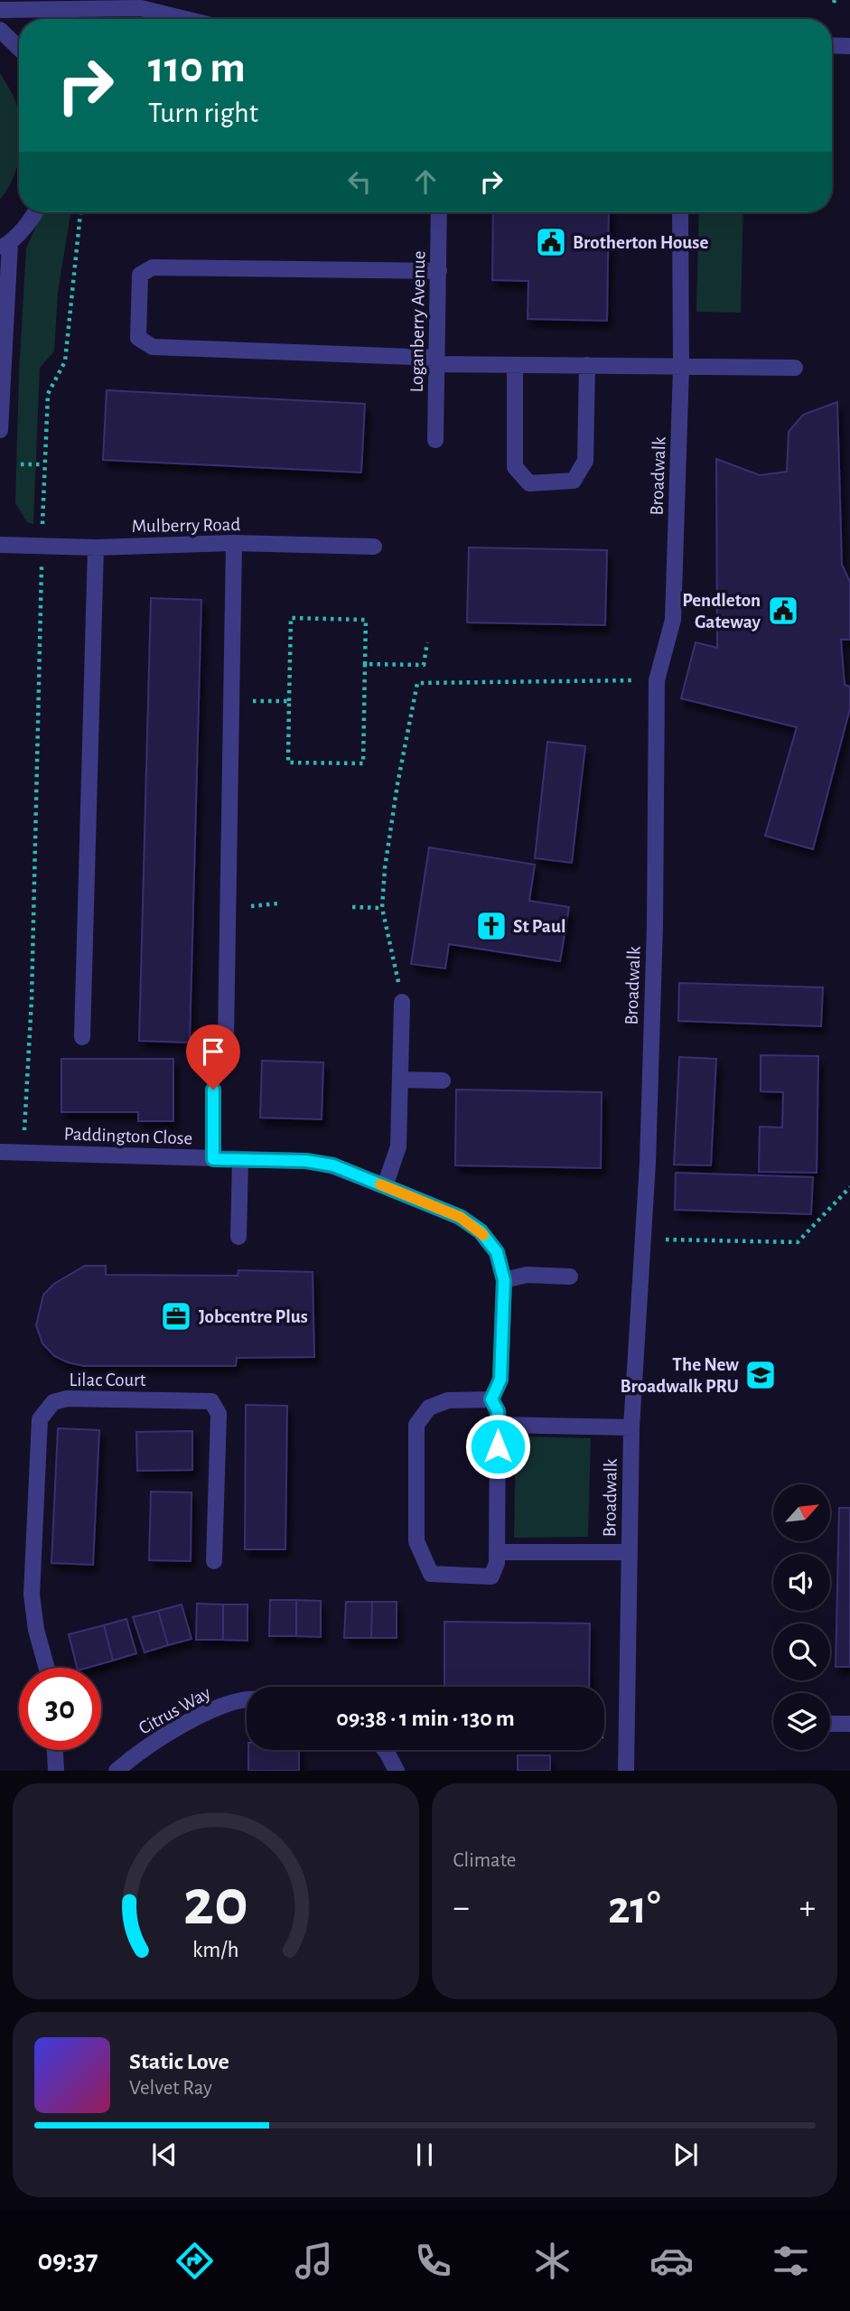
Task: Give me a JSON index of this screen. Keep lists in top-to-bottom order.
{
  "streets": {
    "street": [
      "Loganberry Avenue",
      "Broadwalk",
      "Mulberry Road",
      "Paddington Close",
      "Lilac Court",
      "Citrus Way"
    ]
  },
  "places": {
    "public building": ["Brotherton House", "Pendleton Gateway"],
    "church": ["St Paul"],
    "office": ["Jobcentre Plus"],
    "school or university": ["The New Broadwalk PRU"]
  },
  "north": "top right",
  "page": {
    "turn": ["110 m", "Turn right"],
    "limit": "30",
    "trip": "09:38 · 1 min · 130 m",
    "tile": "Climate",
    "heat": ["−", "21°", "+"],
    "song": ["Static Love", "Velvet Ray"],
    "tabs": "09:37",
    "gauge": ["20", "km/h"]
  }
}
